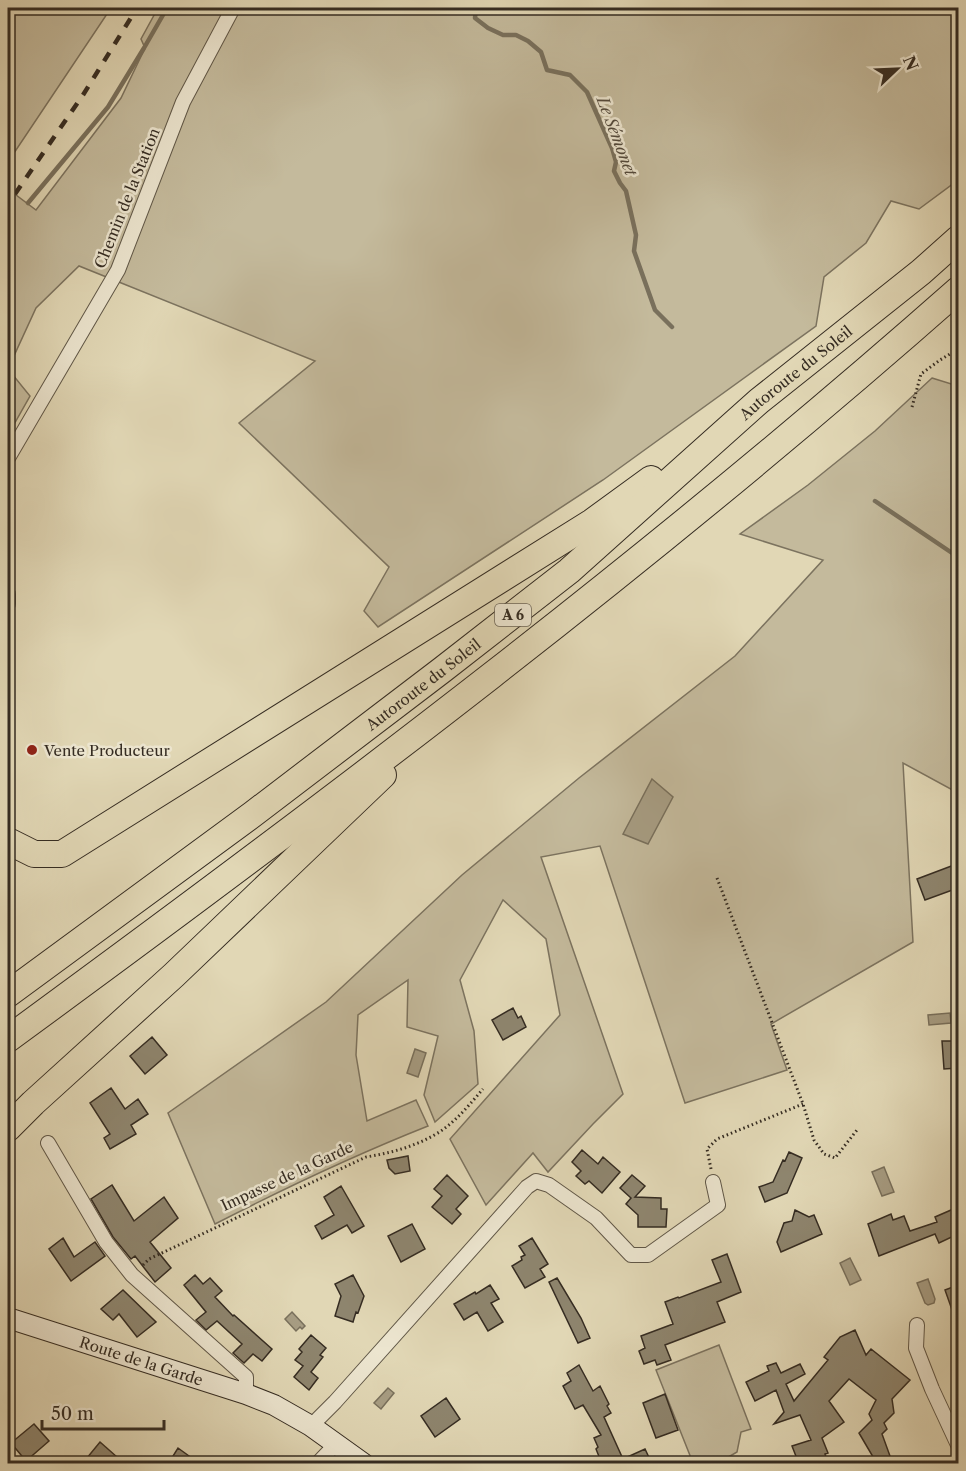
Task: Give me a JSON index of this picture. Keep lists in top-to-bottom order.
{
  "streets": {
    "highway": ["Autoroute du Soleil", "A 6"],
    "street": ["Chemin de la Station", "Route de la Garde"],
    "path": ["Impasse de la Garde"]
  },
  "water": ["Le Sémonet"],
  "places": ["Vente Producteur"],
  "scale_bar": "50 m",
  "north": "top right"
}
